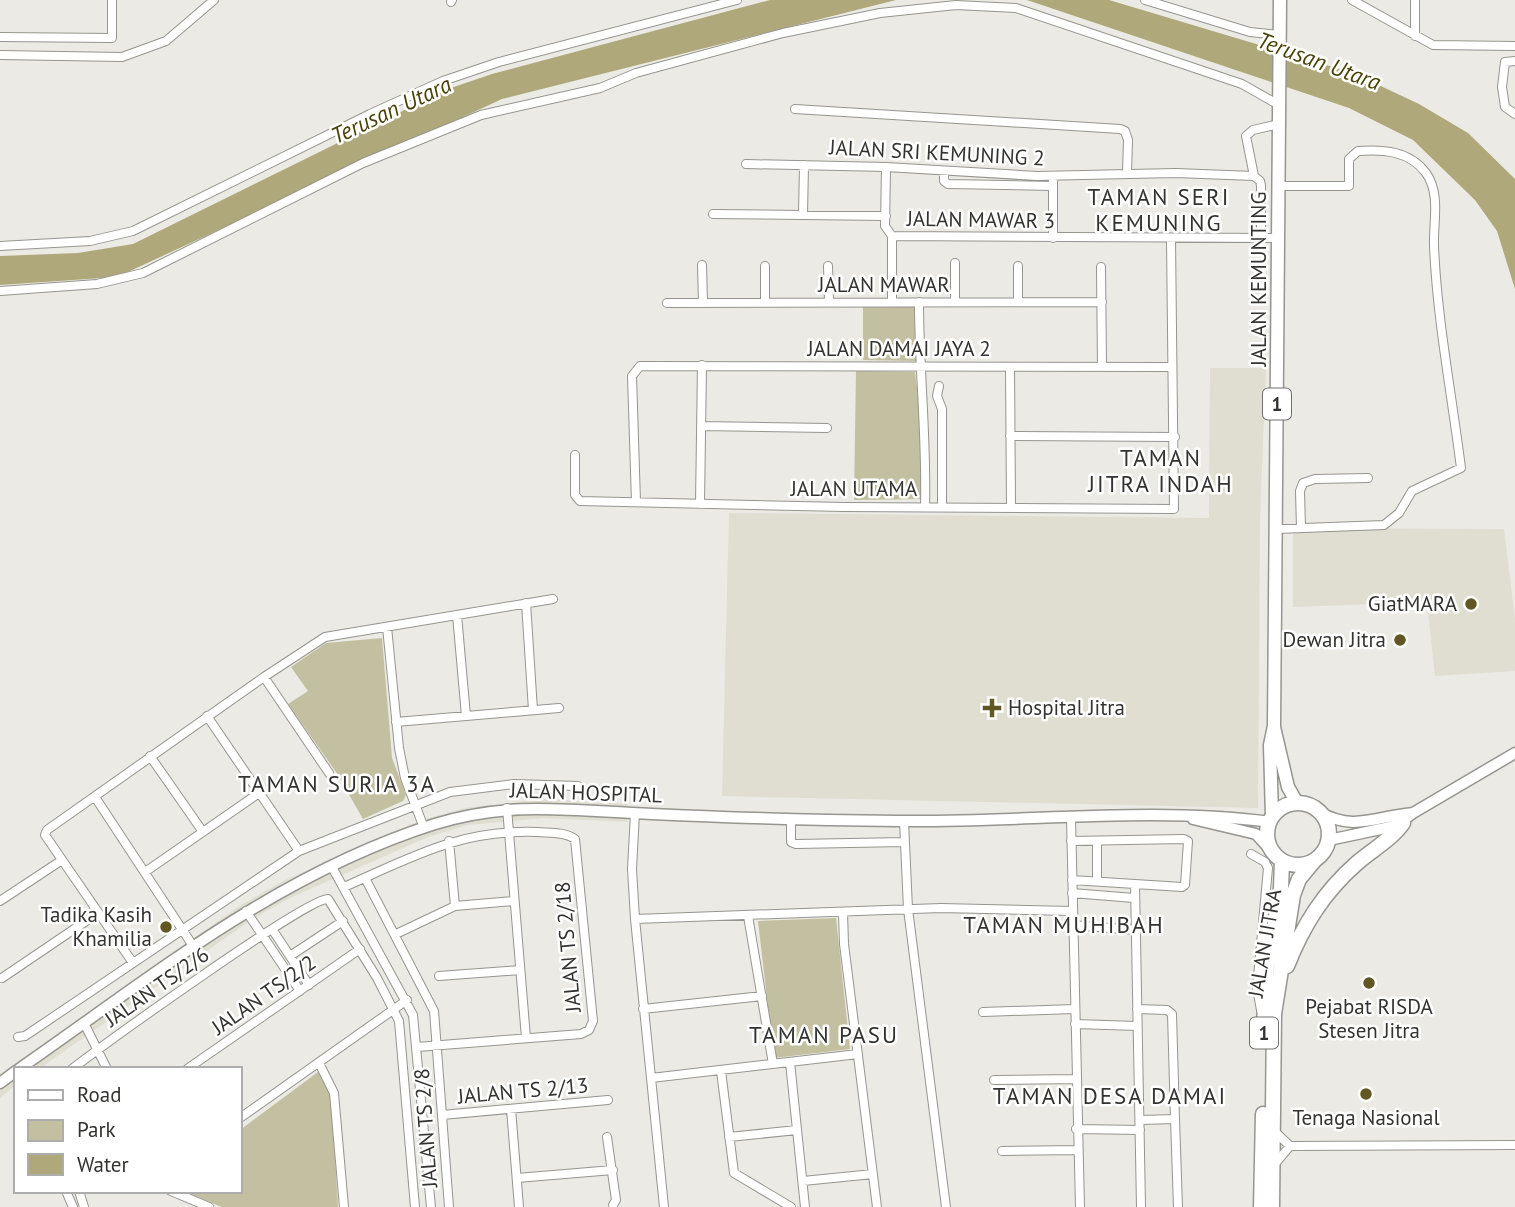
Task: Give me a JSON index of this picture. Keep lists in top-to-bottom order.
{
  "streets": {
    "highway": ["1", "JALAN JITRA"],
    "main road": ["JALAN KEMUNTING"],
    "street": [
      "JALAN SRI KEMUNING 2",
      "JALAN MAWAR 3",
      "JALAN MAWAR",
      "JALAN DAMAI JAYA 2",
      "JALAN UTAMA",
      "JALAN HOSPITAL",
      "JALAN TS 2/18",
      "JALAN TS/2/6",
      "JALAN TS/2/2",
      "JALAN TS 2/13",
      "JALAN TS 2/8"
    ]
  },
  "crossings": [
    ["JALAN SRI KEMUNING 2", "JALAN MAWAR 3"],
    ["JALAN MAWAR 3", "JALAN KEMUNTING"],
    ["JALAN MAWAR 3", "JALAN MAWAR"],
    ["JALAN KEMUNTING", "1"],
    ["JALAN KEMUNTING", "JALAN HOSPITAL"],
    ["JALAN KEMUNTING", "JALAN JITRA"],
    ["JALAN DAMAI JAYA 2", "JALAN UTAMA"],
    ["1", "JALAN HOSPITAL"],
    ["1", "JALAN JITRA"],
    ["JALAN HOSPITAL", "JALAN JITRA"],
    ["JALAN TS 2/18", "JALAN TS 2/8"],
    ["JALAN TS 2/13", "JALAN TS 2/8"]
  ],
  "districts": [
    "TAMAN SERI KEMUNING",
    "TAMAN JITRA INDAH",
    "TAMAN SURIA 3A",
    "TAMAN MUHIBAH",
    "TAMAN PASU",
    "TAMAN DESA DAMAI"
  ],
  "water": ["Terusan Utara"],
  "places": {
    "other": [
      "GiatMARA",
      "Dewan Jitra",
      "Tadika Kasih Khamilia",
      "Pejabat RISDA Stesen Jitra",
      "Tenaga Nasional"
    ],
    "health": ["Hospital Jitra"]
  },
  "legend": ["Road", "Park", "Water"]
}
